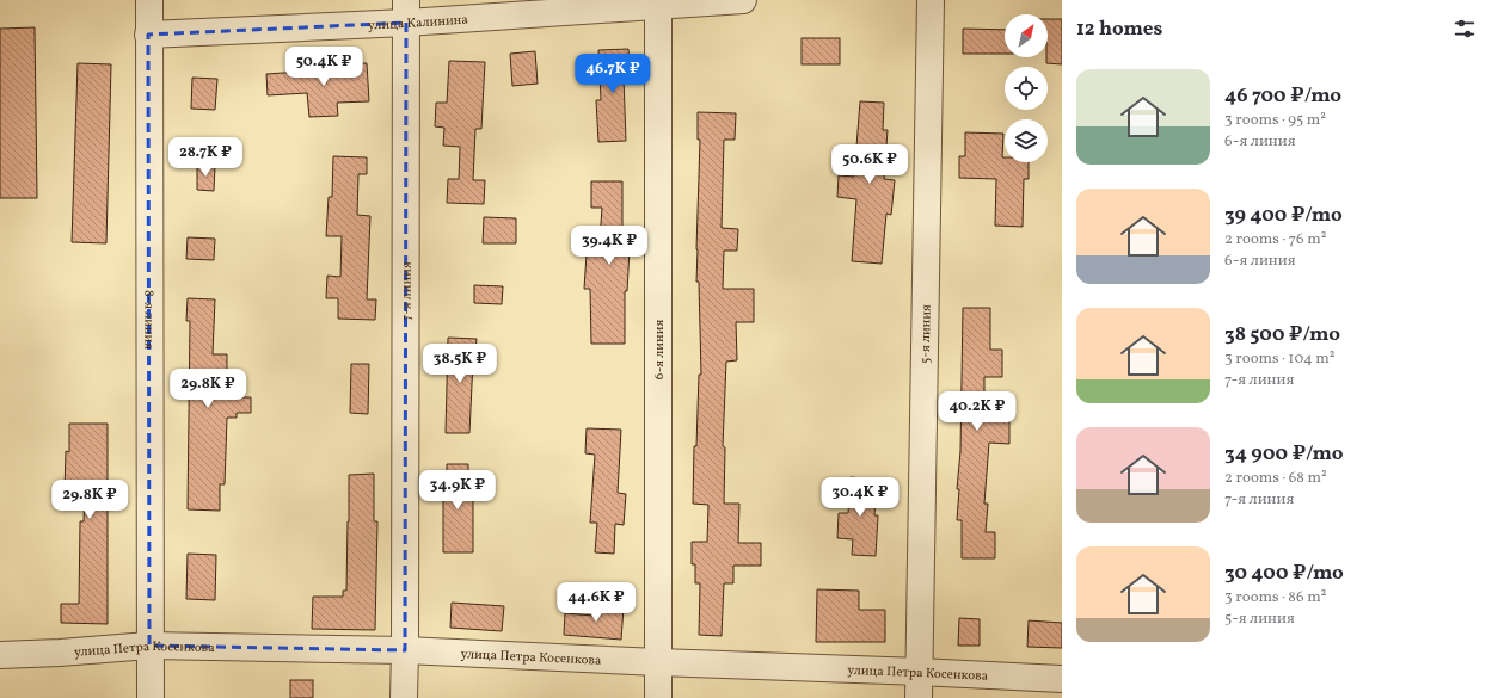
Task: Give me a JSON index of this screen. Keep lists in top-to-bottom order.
{
  "streets": {
    "street": [
      "улица Калинина",
      "7-я линия",
      "8-я линия",
      "5-я линия",
      "6-я линия",
      "улица Петра Косенкова"
    ]
  },
  "crossings": [
    ["улица Калинина", "7-я линия"],
    ["улица Калинина", "8-я линия"],
    ["улица Калинина", "6-я линия"],
    ["7-я линия", "улица Петра Косенкова"],
    ["8-я линия", "улица Петра Косенкова"],
    ["5-я линия", "улица Петра Косенкова"],
    ["6-я линия", "улица Петра Косенкова"]
  ],
  "north": "top right",
  "page": {
    "heading": "12 homes",
    "price": [
      "50.4K ₽",
      "46.7K ₽",
      "28.7K ₽",
      "50.6K ₽",
      "39.4K ₽",
      "38.5K ₽",
      "29.8K ₽",
      "40.2K ₽",
      "34.9K ₽",
      "30.4K ₽",
      "29.8K ₽",
      "44.6K ₽"
    ],
    "list": [
      {
        "name": "46 700 ₽/mo",
        "note": "3 rooms · 95 m² · 6-я линия"
      },
      {
        "name": "39 400 ₽/mo",
        "note": "2 rooms · 76 m² · 6-я линия"
      },
      {
        "name": "38 500 ₽/mo",
        "note": "3 rooms · 104 m² · 7-я линия"
      },
      {
        "name": "34 900 ₽/mo",
        "note": "2 rooms · 68 m² · 7-я линия"
      },
      {
        "name": "30 400 ₽/mo",
        "note": "3 rooms · 86 m² · 5-я линия"
      }
    ]
  }
}
